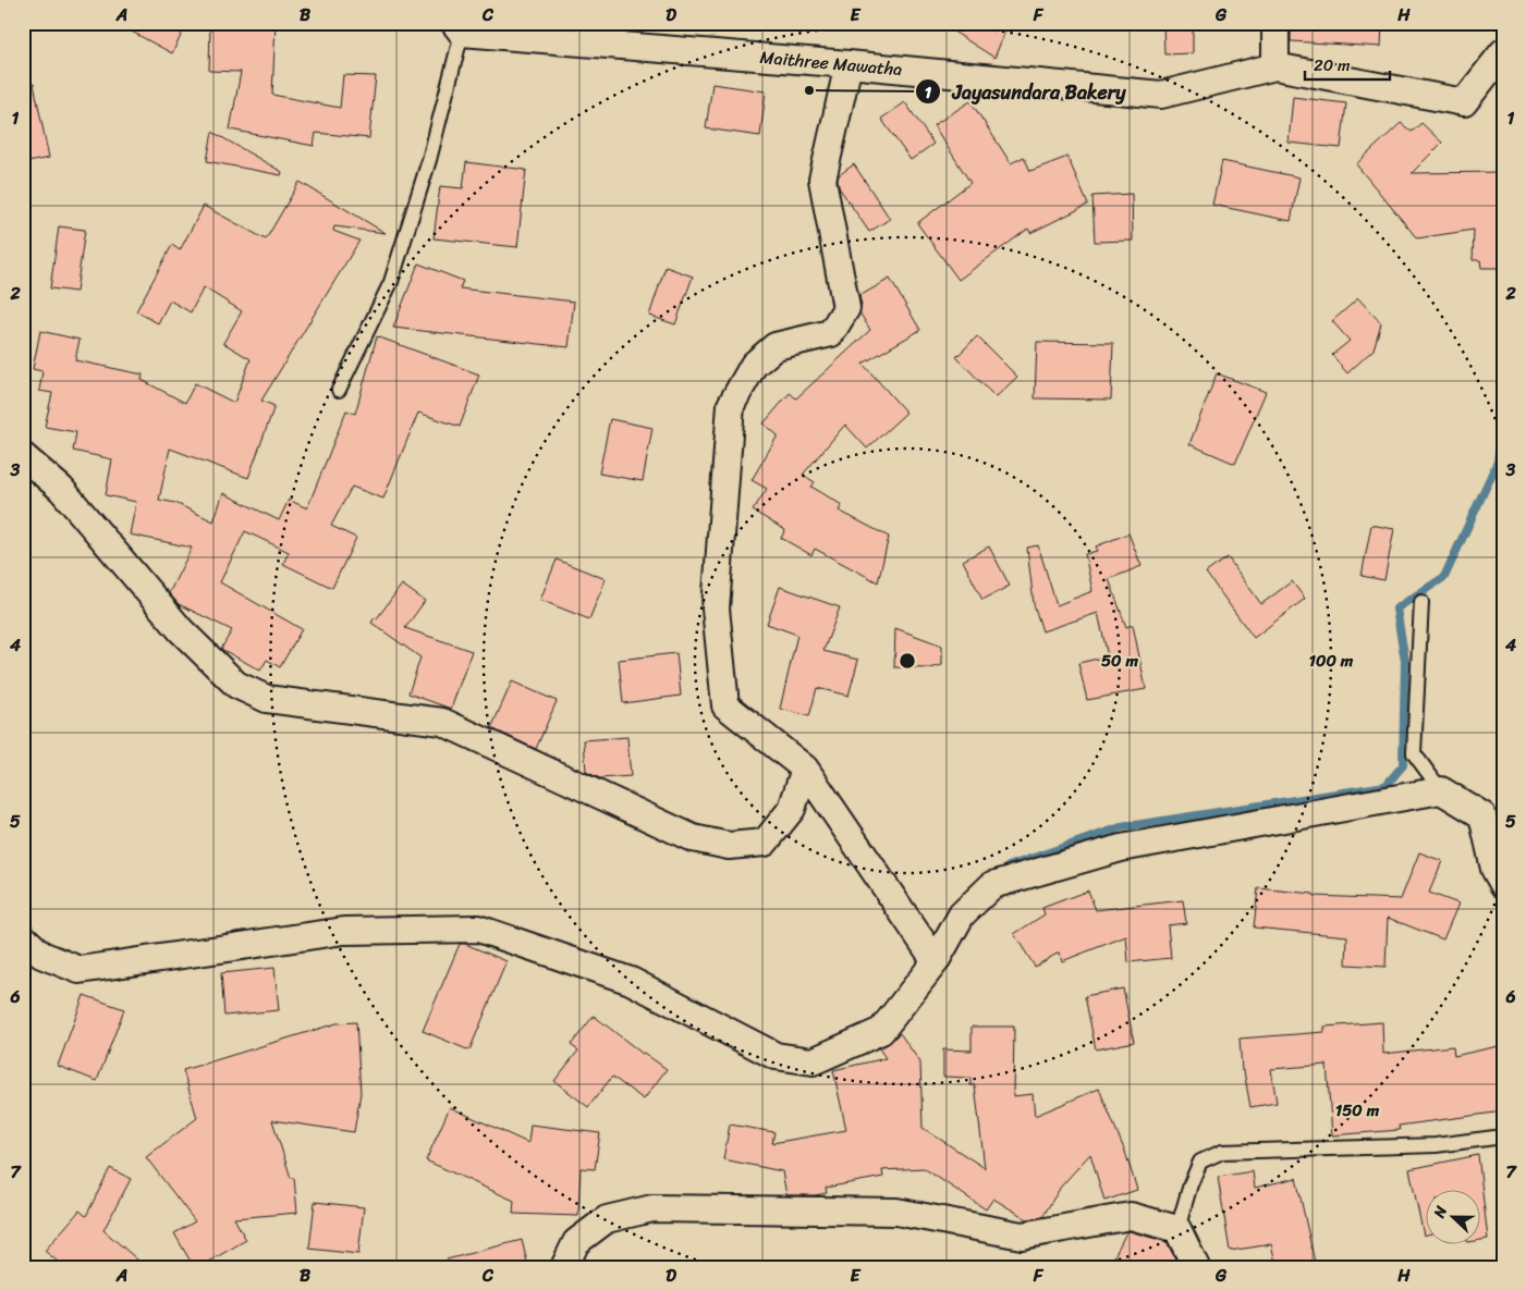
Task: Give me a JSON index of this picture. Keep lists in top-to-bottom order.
{
  "streets": {
    "street": ["Maithree Mawatha"]
  },
  "places": ["Jayasundara Bakery"],
  "scale_bar": "20 m",
  "north": "left",
  "grid": {
    "columns": [
      "A",
      "B",
      "C",
      "D",
      "E",
      "F",
      "G",
      "H"
    ],
    "rows": [
      "1",
      "2",
      "3",
      "4",
      "5",
      "6",
      "7"
    ]
  },
  "rings": ["50 m", "100 m", "150 m"]
}
